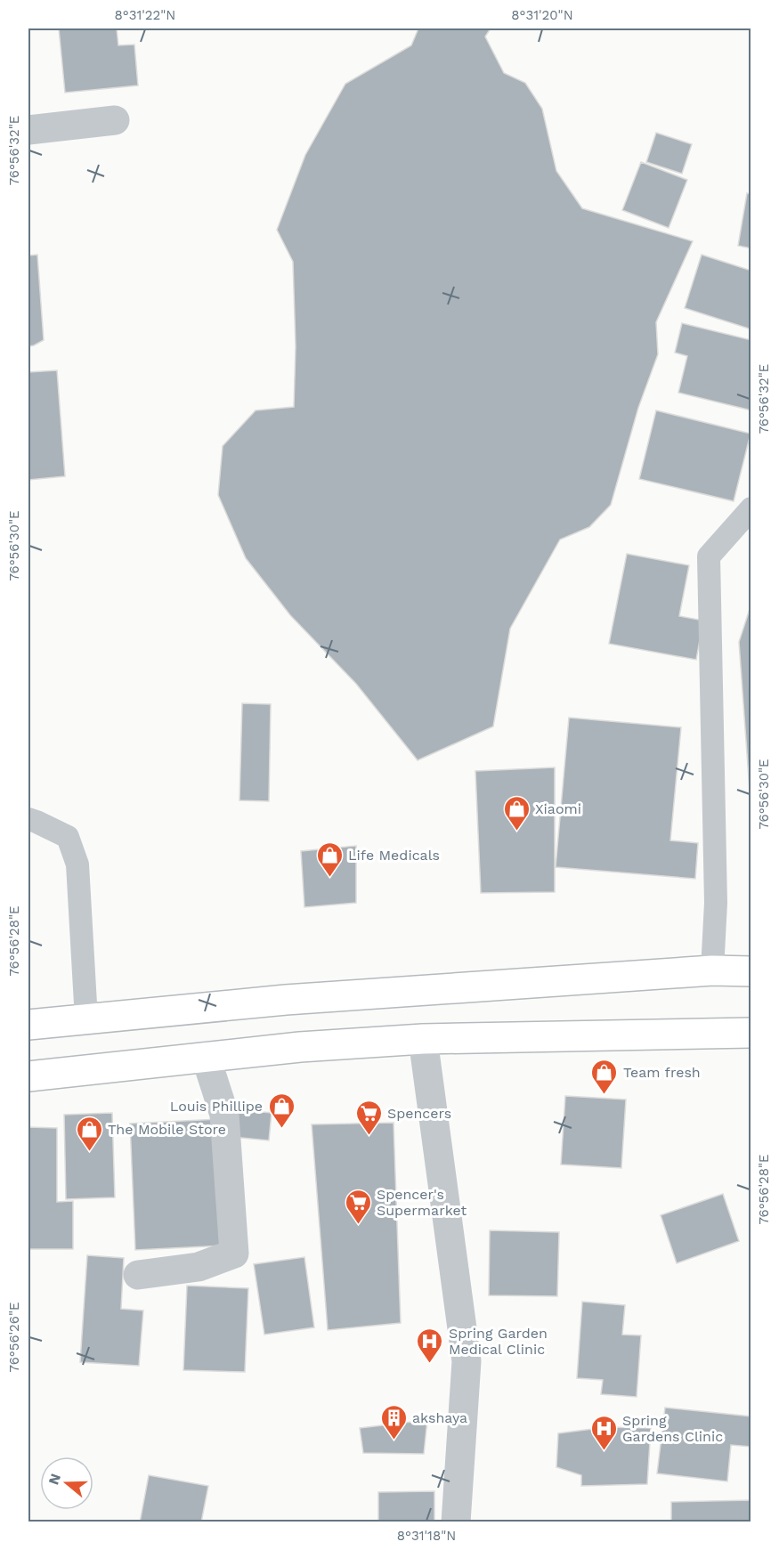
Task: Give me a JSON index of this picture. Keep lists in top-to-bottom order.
{
  "places": {
    "shop": [
      "Xiaomi",
      "Life Medicals",
      "Team fresh",
      "Louis Phillipe",
      "The Mobile Store"
    ],
    "supermarket": ["Spencers", "Spencer's Supermarket"],
    "hospital": ["Spring Garden Medical Clinic", "Spring Gardens Clinic"],
    "building": ["akshaya"]
  },
  "north": "left",
  "coordinates": [
    "8°31'22\"N",
    "8°31'20\"N",
    "76°56'32\"E",
    "76°56'30\"E",
    "76°56'28\"E",
    "76°56'26\"E",
    "8°31'18\"N"
  ]
}
